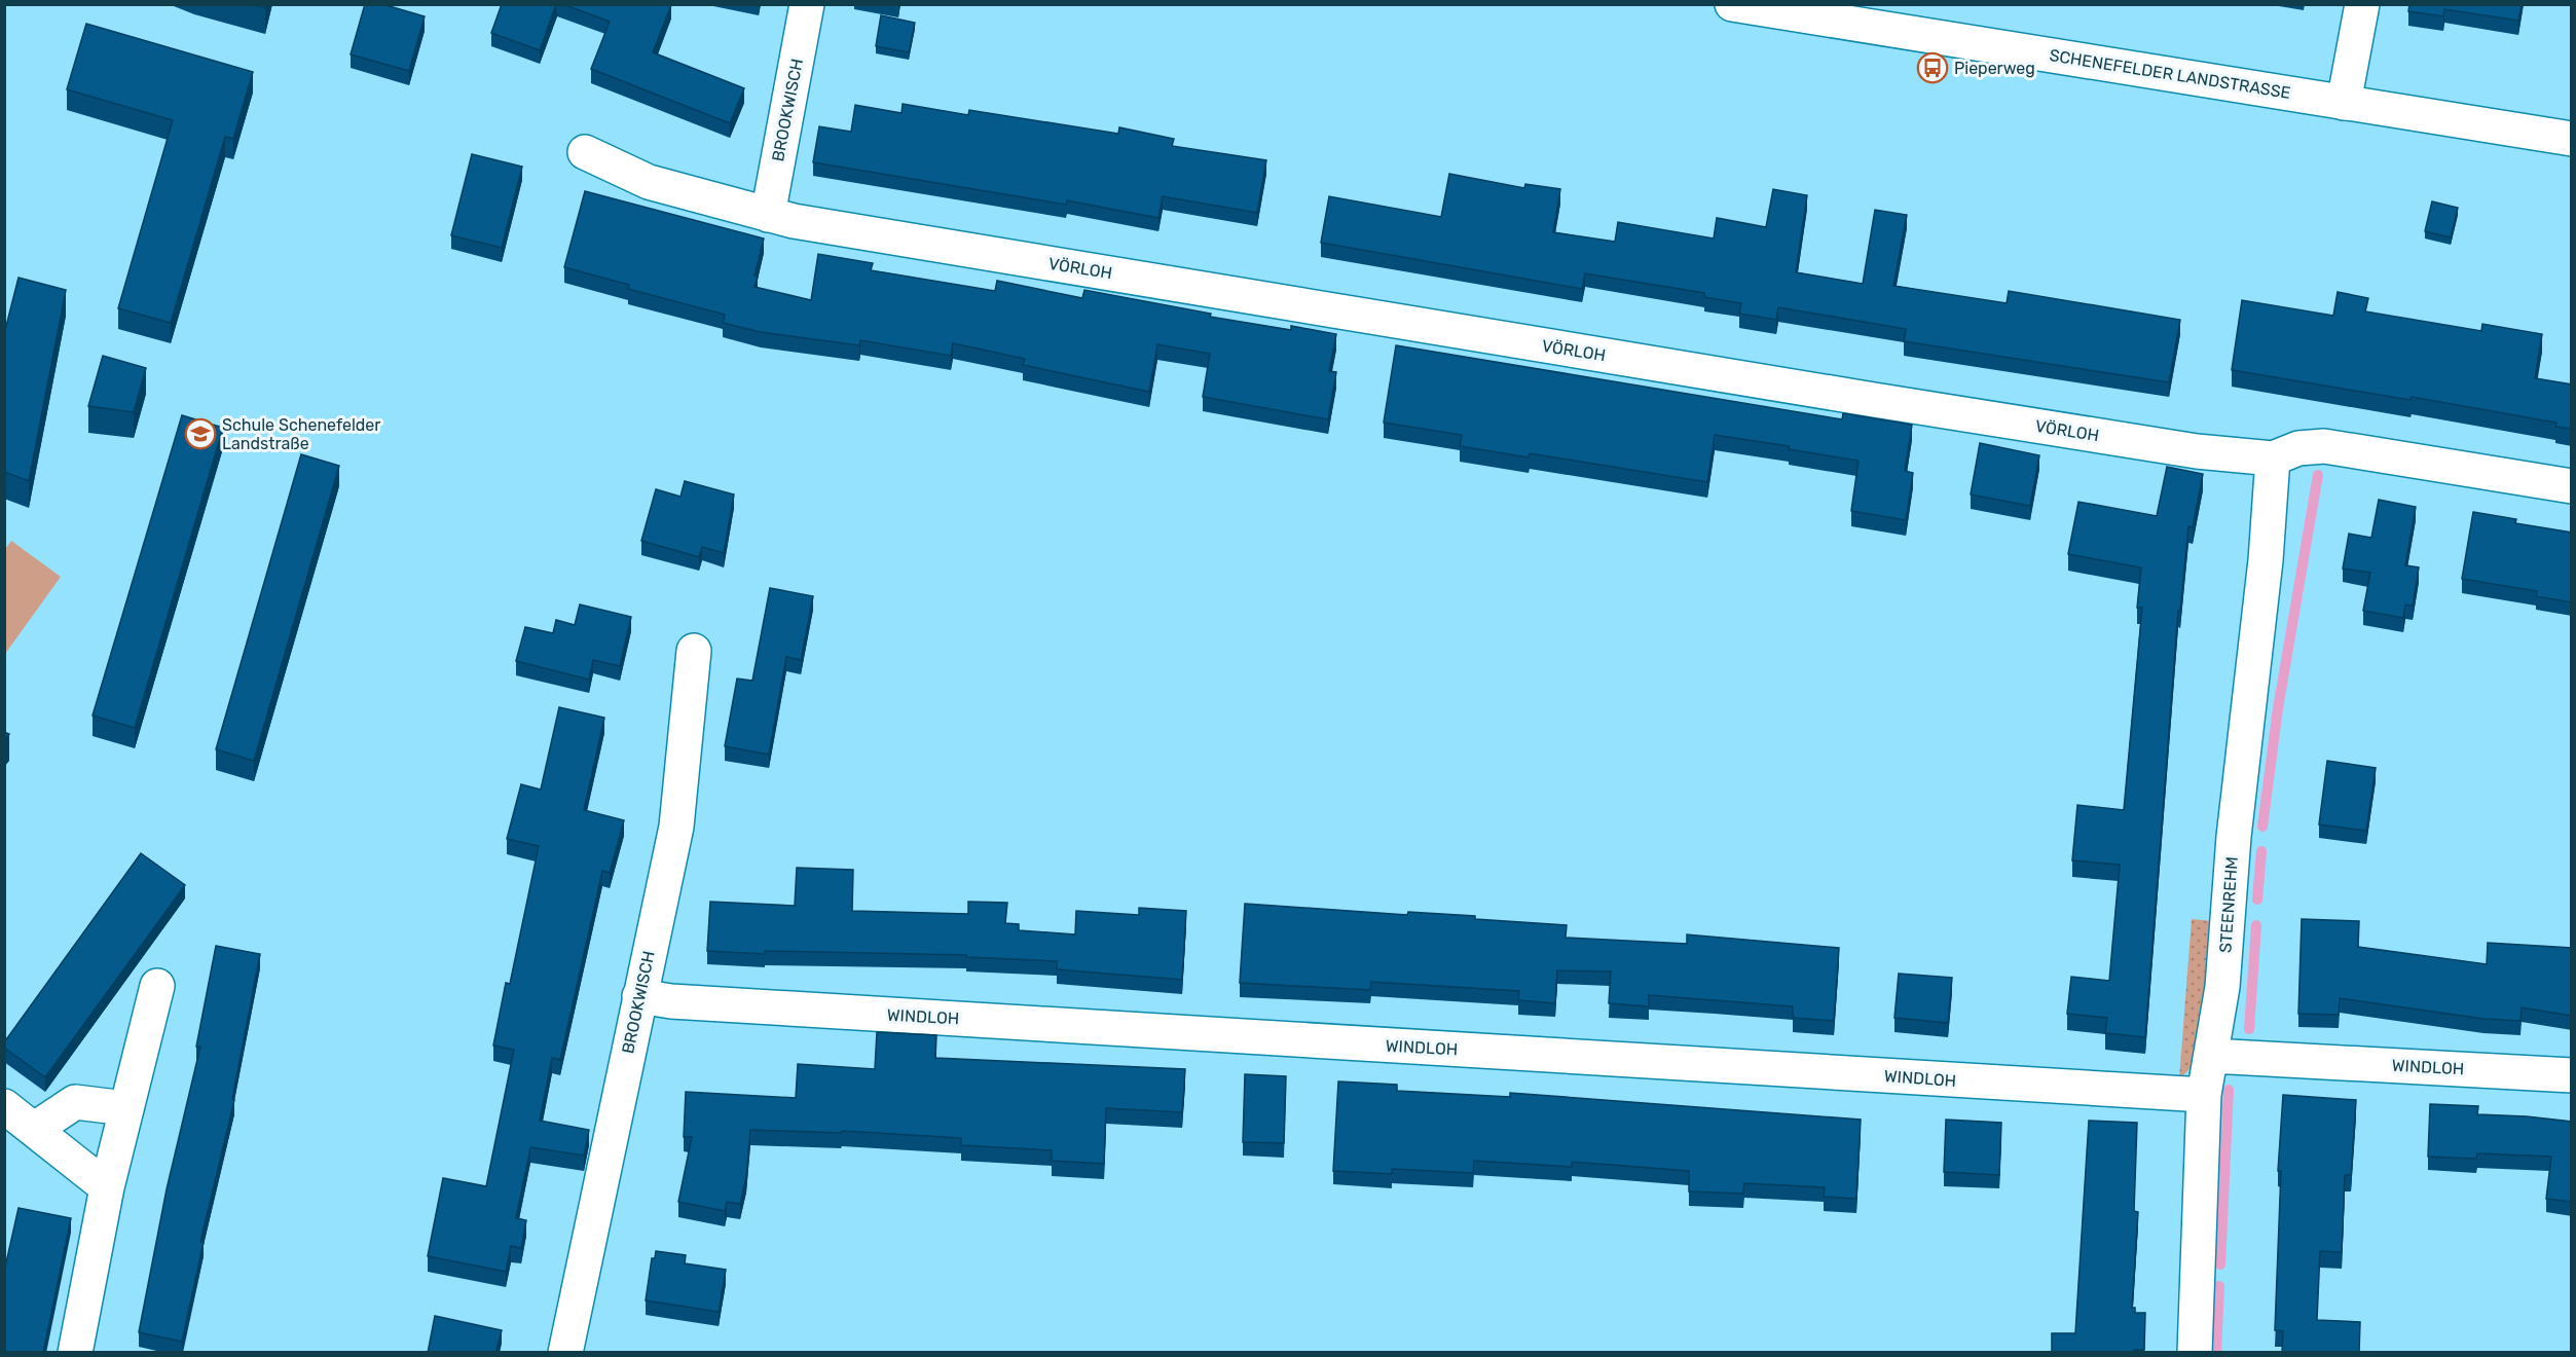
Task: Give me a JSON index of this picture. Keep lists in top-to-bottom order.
{
  "streets": {
    "street": [
      "SCHENEFELDER LANDSTRASSE",
      "BROOKWISCH",
      "VÖRLOH",
      "STEENREHM",
      "WINDLOH"
    ]
  },
  "crossings": [
    ["BROOKWISCH", "VÖRLOH"],
    ["BROOKWISCH", "WINDLOH"],
    ["VÖRLOH", "STEENREHM"],
    ["STEENREHM", "WINDLOH"]
  ],
  "places": {
    "bus stop": ["Pieperweg"],
    "school or university": ["Schule Schenefelder Landstraße"]
  }
}
